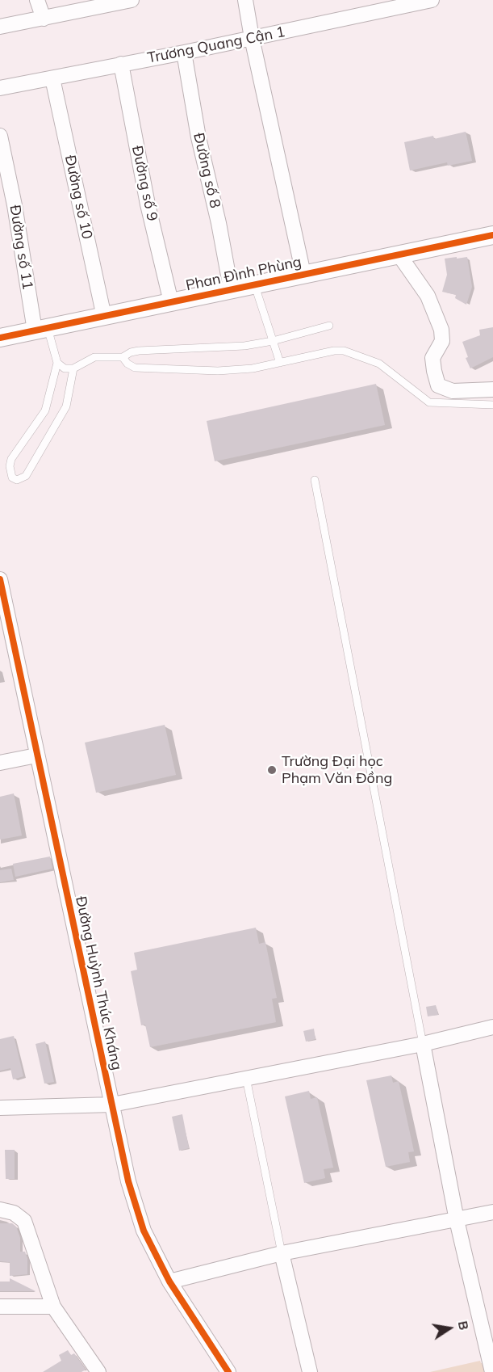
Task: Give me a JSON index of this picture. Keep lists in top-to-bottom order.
{
  "streets": {
    "street": [
      "Trương Quang Cận 1",
      "Đường số 8",
      "Đường số 9",
      "Đường số 10",
      "Đường số 11",
      "Phan Đình Phùng",
      "Đường Huỳnh Thúc Kháng"
    ]
  },
  "crossings": [
    ["Trương Quang Cận 1", "Đường số 8"],
    ["Trương Quang Cận 1", "Đường số 9"],
    ["Trương Quang Cận 1", "Đường số 10"],
    ["Đường số 8", "Phan Đình Phùng"],
    ["Đường số 9", "Phan Đình Phùng"],
    ["Đường số 10", "Phan Đình Phùng"],
    ["Đường số 11", "Phan Đình Phùng"]
  ],
  "places": ["Trường Đại học Phạm Văn Đồng"],
  "north": "right"
}
